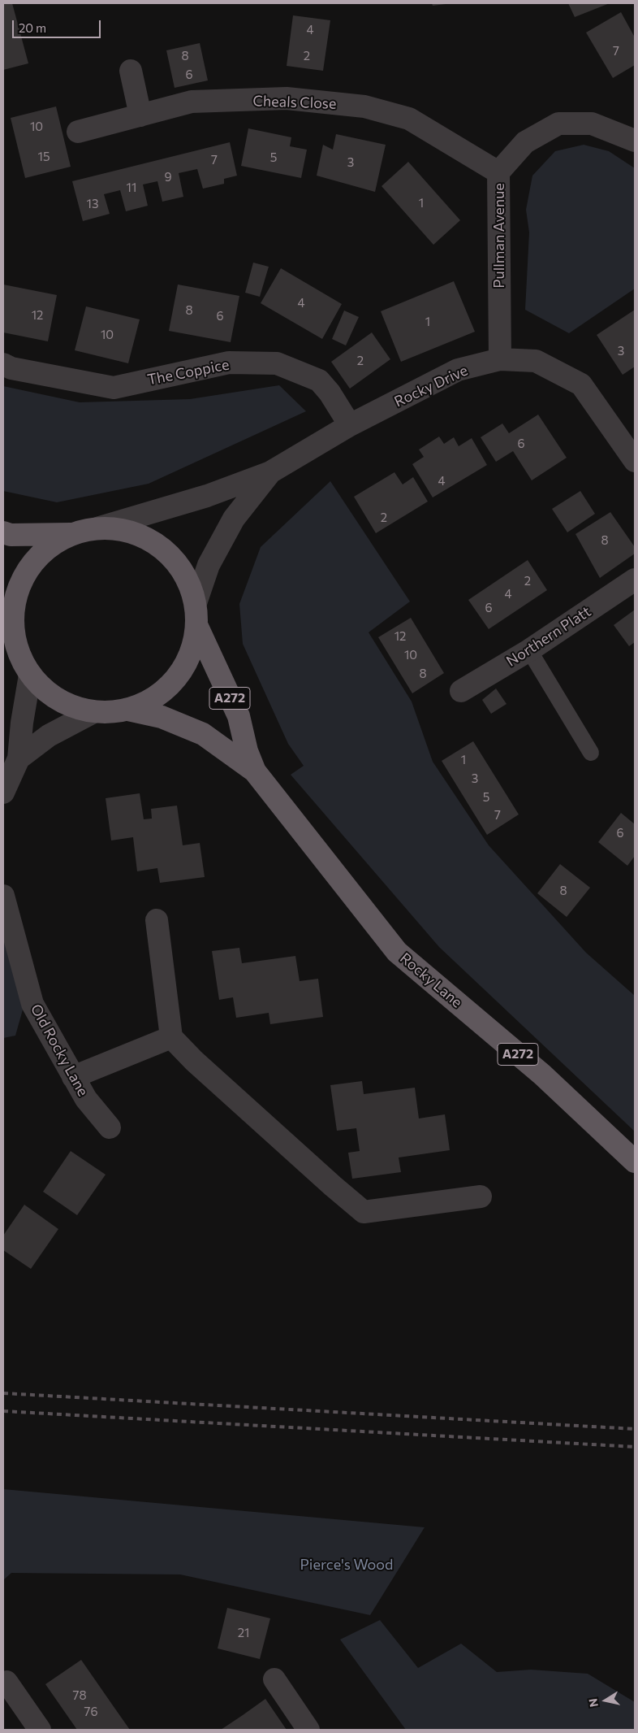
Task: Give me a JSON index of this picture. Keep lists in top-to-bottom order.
{
  "streets": {
    "highway": ["A272", "Rocky Lane"],
    "street": [
      "Cheals Close",
      "Pullman Avenue",
      "The Coppice",
      "Rocky Drive",
      "Northern Platt",
      "Old Rocky Lane"
    ]
  },
  "crossings": [
    ["Cheals Close", "Pullman Avenue"],
    ["Pullman Avenue", "Rocky Drive"],
    ["The Coppice", "Rocky Drive"]
  ],
  "parks": ["Pierce's Wood"],
  "house_numbers": [
    "4",
    "7",
    "8",
    "2",
    "6",
    "10",
    "15",
    "5",
    "7",
    "3",
    "9",
    "11",
    "1",
    "13",
    "4",
    "8",
    "12",
    "6",
    "1",
    "10",
    "3",
    "2",
    "6",
    "4",
    "2",
    "8",
    "2",
    "4",
    "6",
    "12",
    "10",
    "8",
    "1",
    "3",
    "5",
    "7",
    "6",
    "8",
    "21",
    "78",
    "76"
  ],
  "scale_bar": "20 m",
  "north": "left"
}
